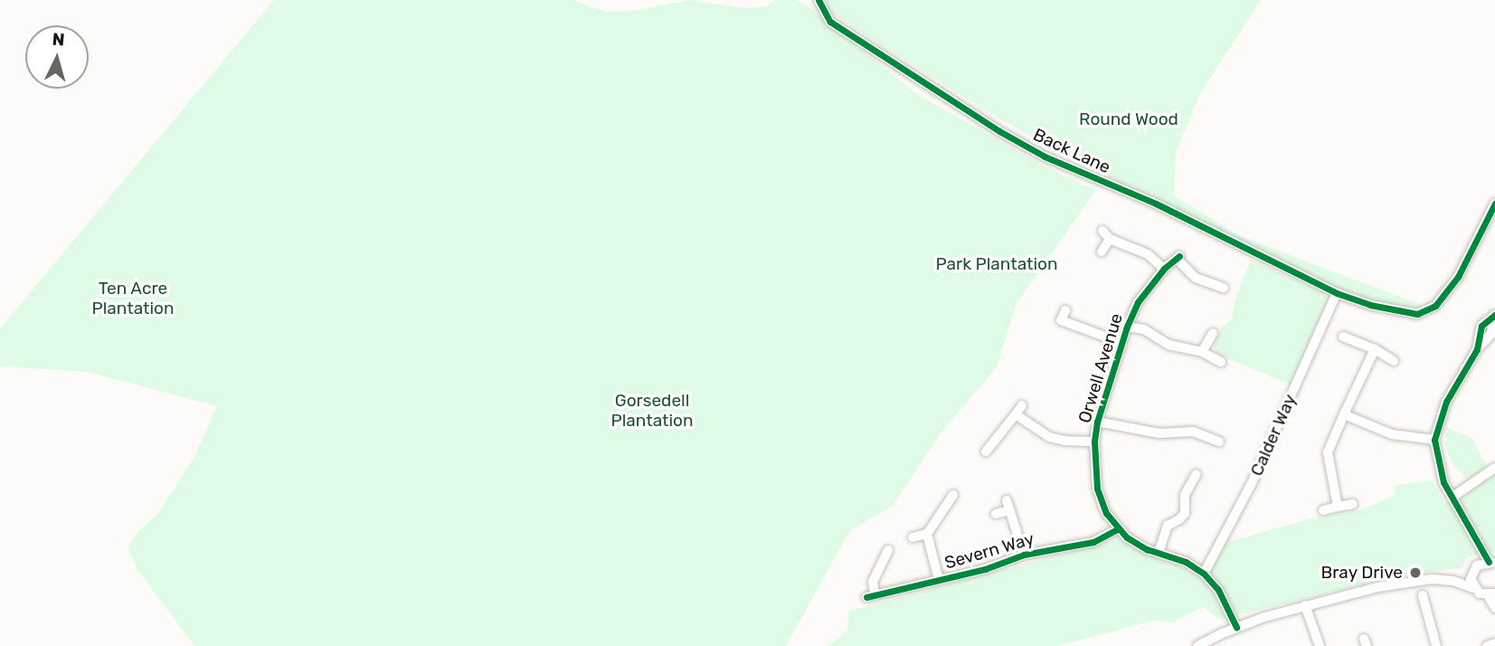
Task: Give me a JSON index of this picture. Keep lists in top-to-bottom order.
{
  "streets": {
    "street": [
      "Back Lane",
      "Orwell Avenue",
      "Calder Way",
      "Severn Way"
    ]
  },
  "crossings": [
    ["Back Lane", "Calder Way"],
    ["Orwell Avenue", "Calder Way"],
    ["Orwell Avenue", "Severn Way"]
  ],
  "parks": [
    "Round Wood",
    "Park Plantation",
    "Ten Acre Plantation",
    "Gorsedell Plantation"
  ],
  "places": ["Bray Drive"],
  "north": "top"
}
